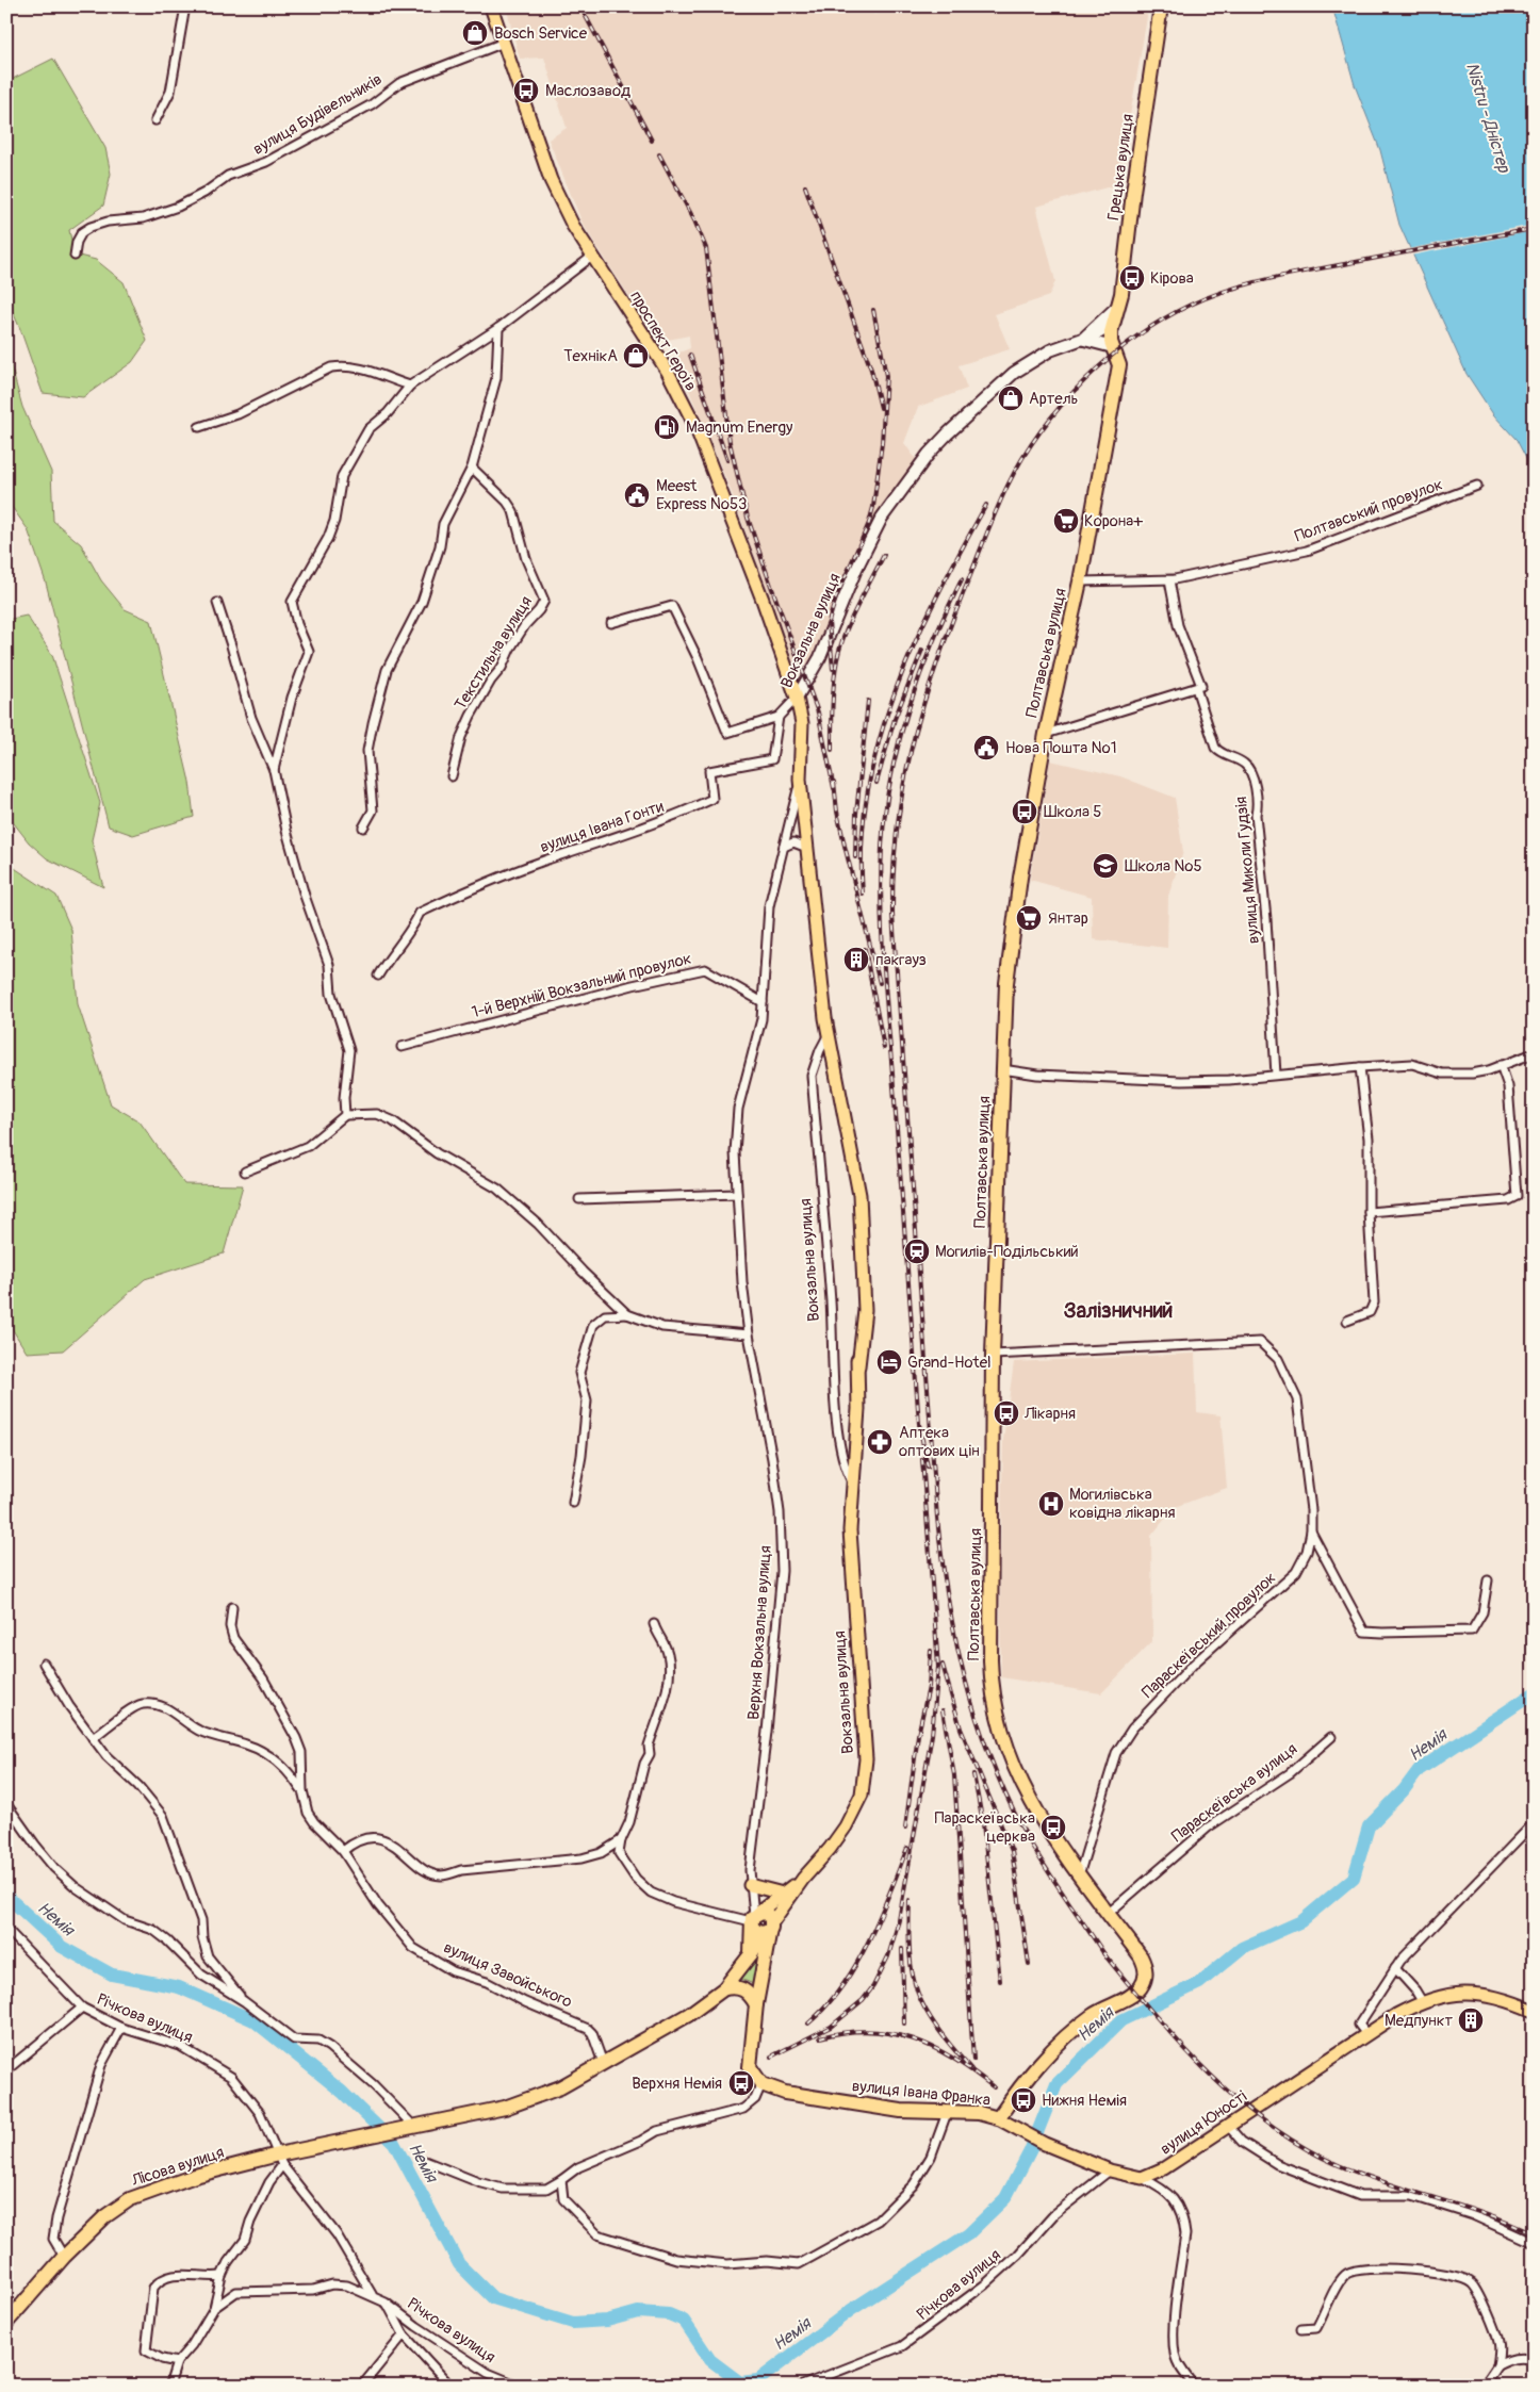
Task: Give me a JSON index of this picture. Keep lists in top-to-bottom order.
{
  "streets": {
    "highway": [
      "Грецька вулиця",
      "Вокзальна вулиця",
      "Полтавська вулиця",
      "вулиця Івана Франка",
      "Лісова вулиця"
    ],
    "main road": ["проспект Героїв", "вулиця Юності"],
    "street": [
      "вулиця Будівельників",
      "Полтавський провулок",
      "Текстильна вулиця",
      "вулиця Івана Гонти",
      "вулиця Миколи Гудзія",
      "1-й Верхній Вокзальний провулок",
      "Верхня Вокзальна вулиця",
      "Параскеївський провулок",
      "Параскеївська вулиця",
      "вулиця Завойського",
      "Річкова вулиця"
    ]
  },
  "crossings": [
    ["вулиця Будівельників", "проспект Героїв"],
    ["Грецька вулиця", "Вокзальна вулиця"],
    ["Грецька вулиця", "Полтавська вулиця"],
    ["проспект Героїв", "Вокзальна вулиця"],
    ["Полтавський провулок", "Полтавська вулиця"],
    ["Полтавський провулок", "вулиця Миколи Гудзія"],
    ["Вокзальна вулиця", "Полтавська вулиця"],
    ["Вокзальна вулиця", "Верхня Вокзальна вулиця"],
    ["Вокзальна вулиця", "вулиця Івана Франка"],
    ["Полтавська вулиця", "Параскеївський провулок"],
    ["Полтавська вулиця", "Параскеївська вулиця"],
    ["Полтавська вулиця", "вулиця Івана Франка"],
    ["1-й Верхній Вокзальний провулок", "Верхня Вокзальна вулиця"],
    ["вулиця Завойського", "Лісова вулиця"],
    ["Річкова вулиця", "вулиця Івана Франка"],
    ["Річкова вулиця", "Лісова вулиця"]
  ],
  "districts": ["Залізничний"],
  "water": ["Nistru - Дністер", "Немія"],
  "places": {
    "shop": ["Bosch Service", "ТехнікА", "Артель"],
    "bus stop": [
      "Маслозавод",
      "Кірова",
      "Школа 5",
      "Лікарня",
      "Параскеївська церква",
      "Верхня Немія",
      "Нижня Немія"
    ],
    "fuel station": ["Magnum Energy"],
    "public building": ["Meest Express №53", "Нова Пошта №1"],
    "supermarket": ["Корона+", "Янтар"],
    "school or university": ["Школа №5"],
    "building": ["пакгауз", "Медпункт"],
    "station": ["Могилів-Подільський"],
    "hotel": ["Grand-Hotel"],
    "pharmacy": ["Аптека оптових цін"],
    "hospital": ["Могилівська ковідна лікарня"]
  }
}
